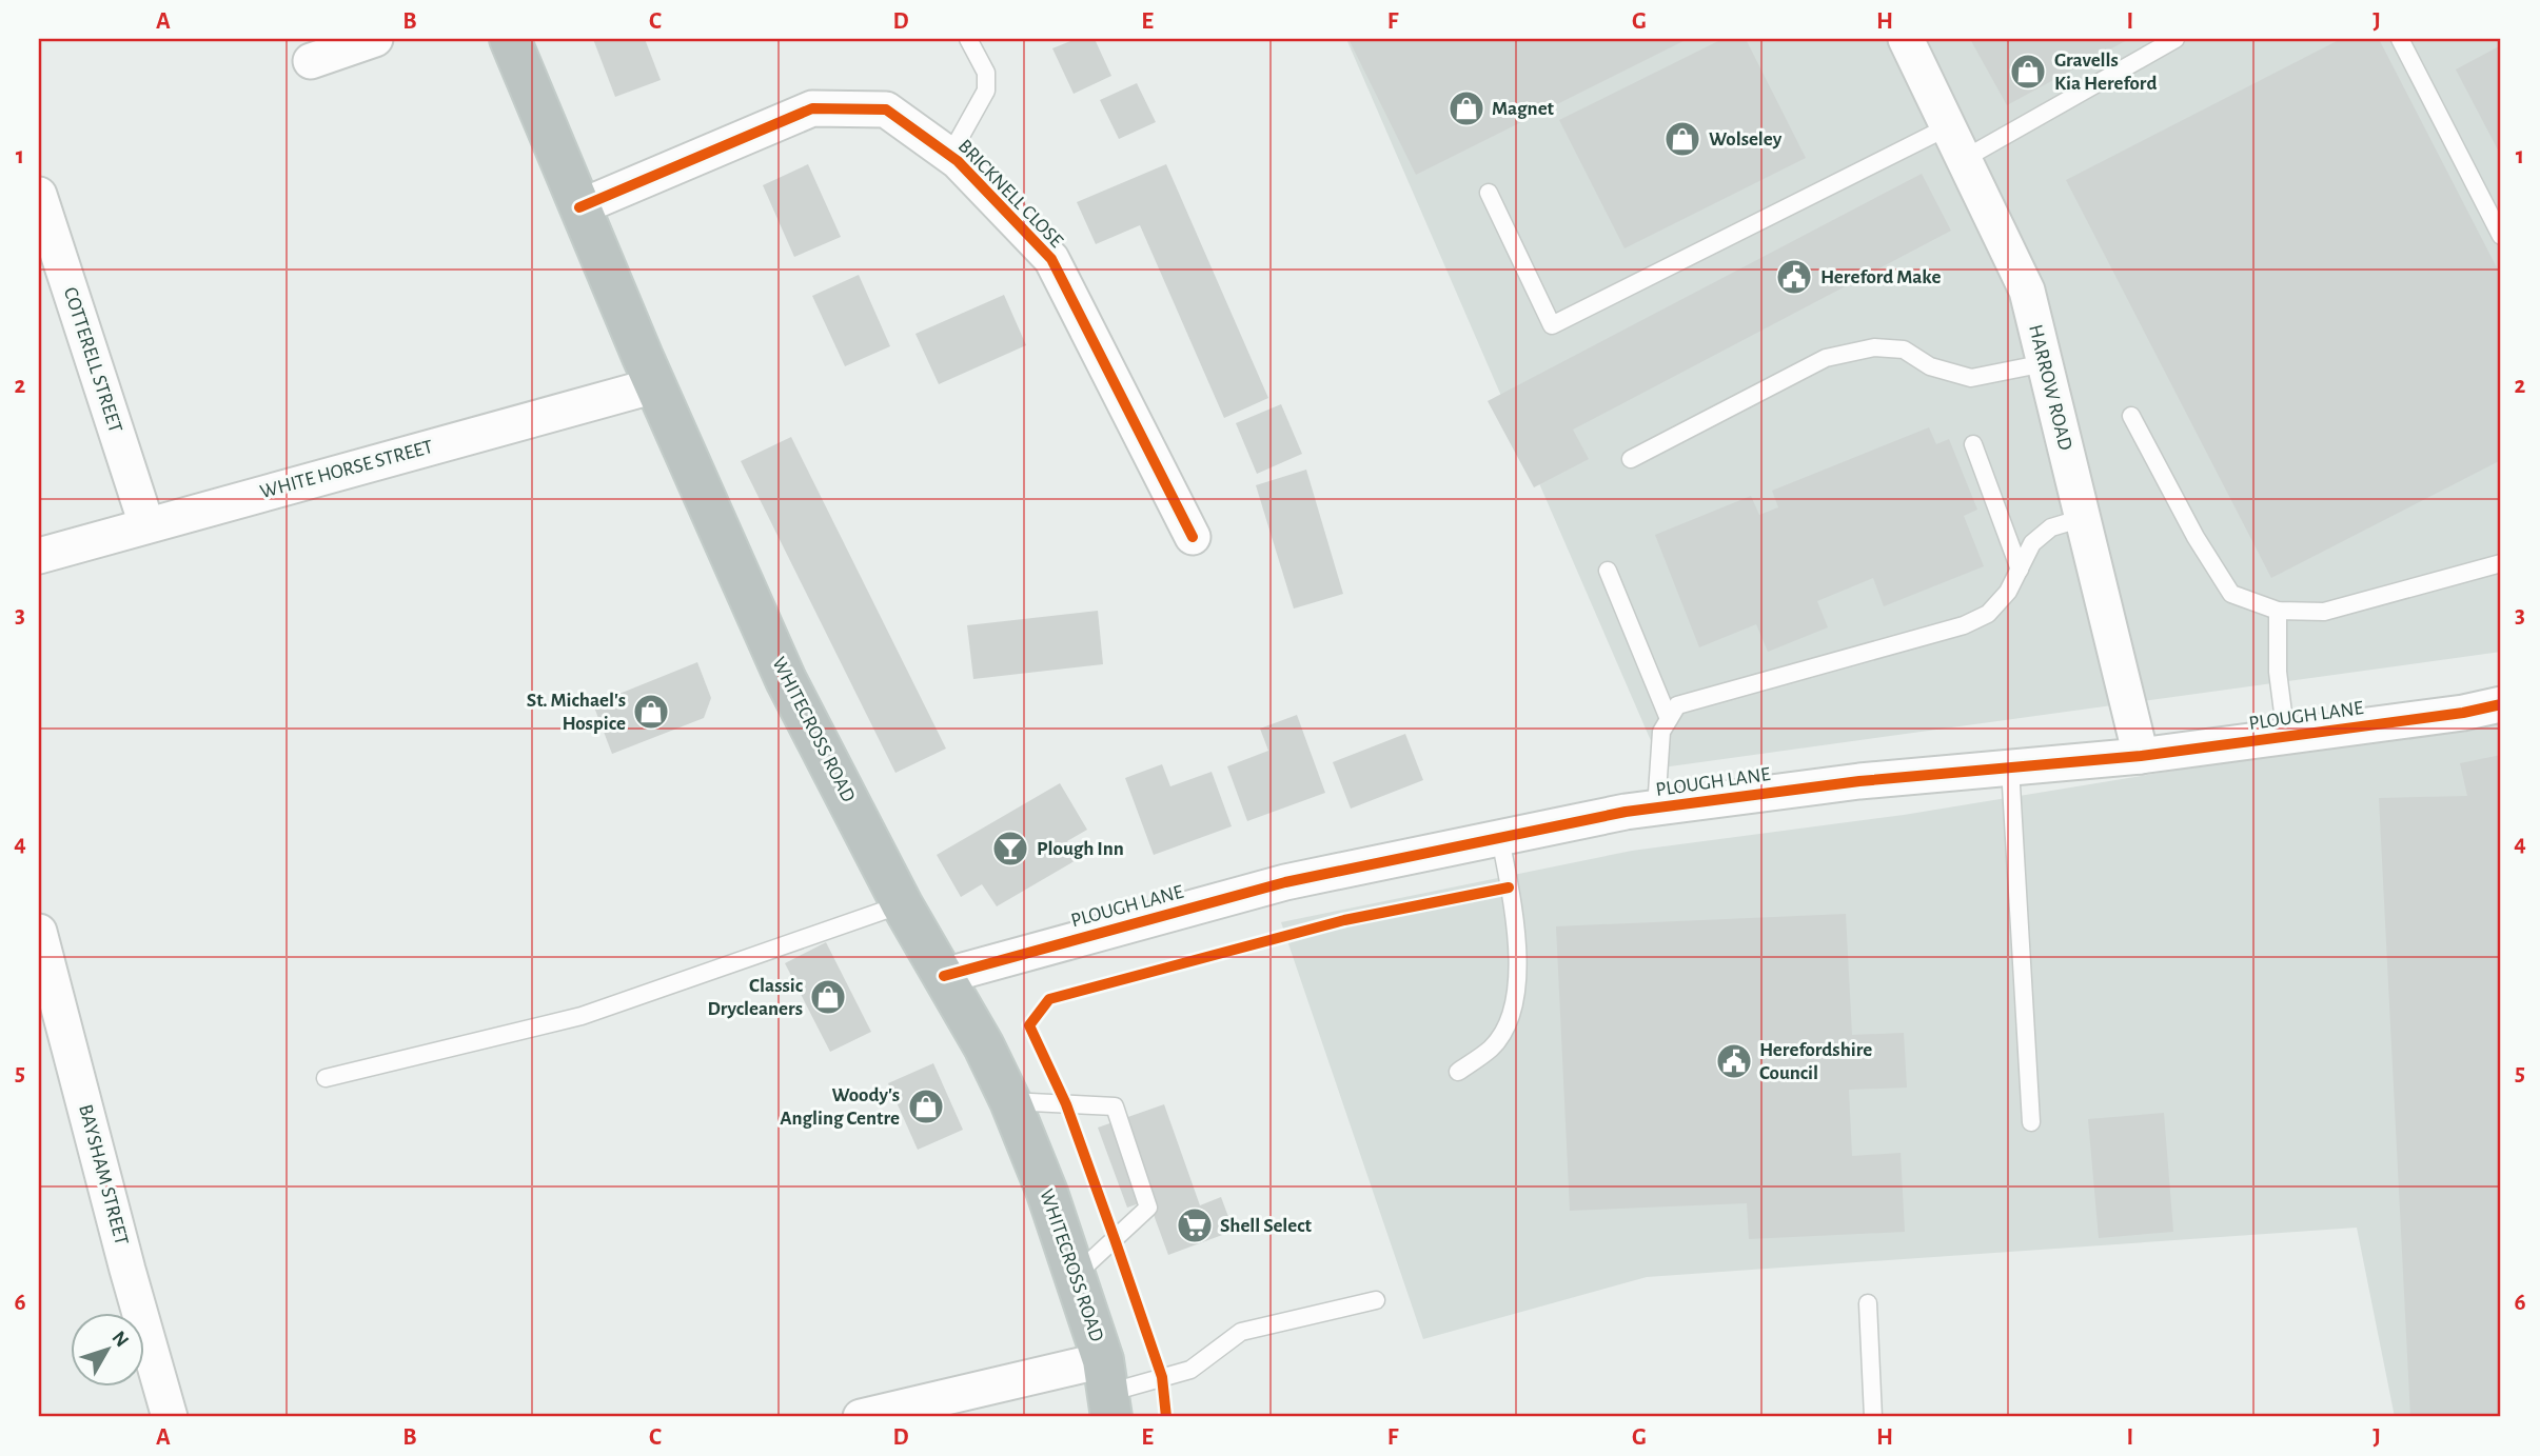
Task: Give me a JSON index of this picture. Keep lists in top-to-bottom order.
{
  "streets": {
    "highway": ["WHITECROSS ROAD"],
    "street": [
      "BRICKNELL CLOSE",
      "COTTERELL STREET",
      "HARROW ROAD",
      "WHITE HORSE STREET",
      "PLOUGH LANE",
      "BAYSHAM STREET"
    ]
  },
  "crossings": [
    ["BRICKNELL CLOSE", "WHITECROSS ROAD"],
    ["COTTERELL STREET", "WHITE HORSE STREET"],
    ["HARROW ROAD", "PLOUGH LANE"],
    ["WHITE HORSE STREET", "WHITECROSS ROAD"],
    ["PLOUGH LANE", "WHITECROSS ROAD"]
  ],
  "places": {
    "shop": [
      "Gravells Kia Hereford",
      "Magnet",
      "Wolseley",
      "St. Michael's Hospice",
      "Classic Drycleaners",
      "Woody's Angling Centre"
    ],
    "public building": ["Hereford Make", "Herefordshire Council"],
    "bar": ["Plough Inn"],
    "supermarket": ["Shell Select"]
  },
  "north": "top right",
  "grid": {
    "columns": [
      "A",
      "B",
      "C",
      "D",
      "E",
      "F",
      "G",
      "H",
      "I",
      "J"
    ],
    "rows": [
      "1",
      "2",
      "3",
      "4",
      "5",
      "6"
    ]
  }
}
